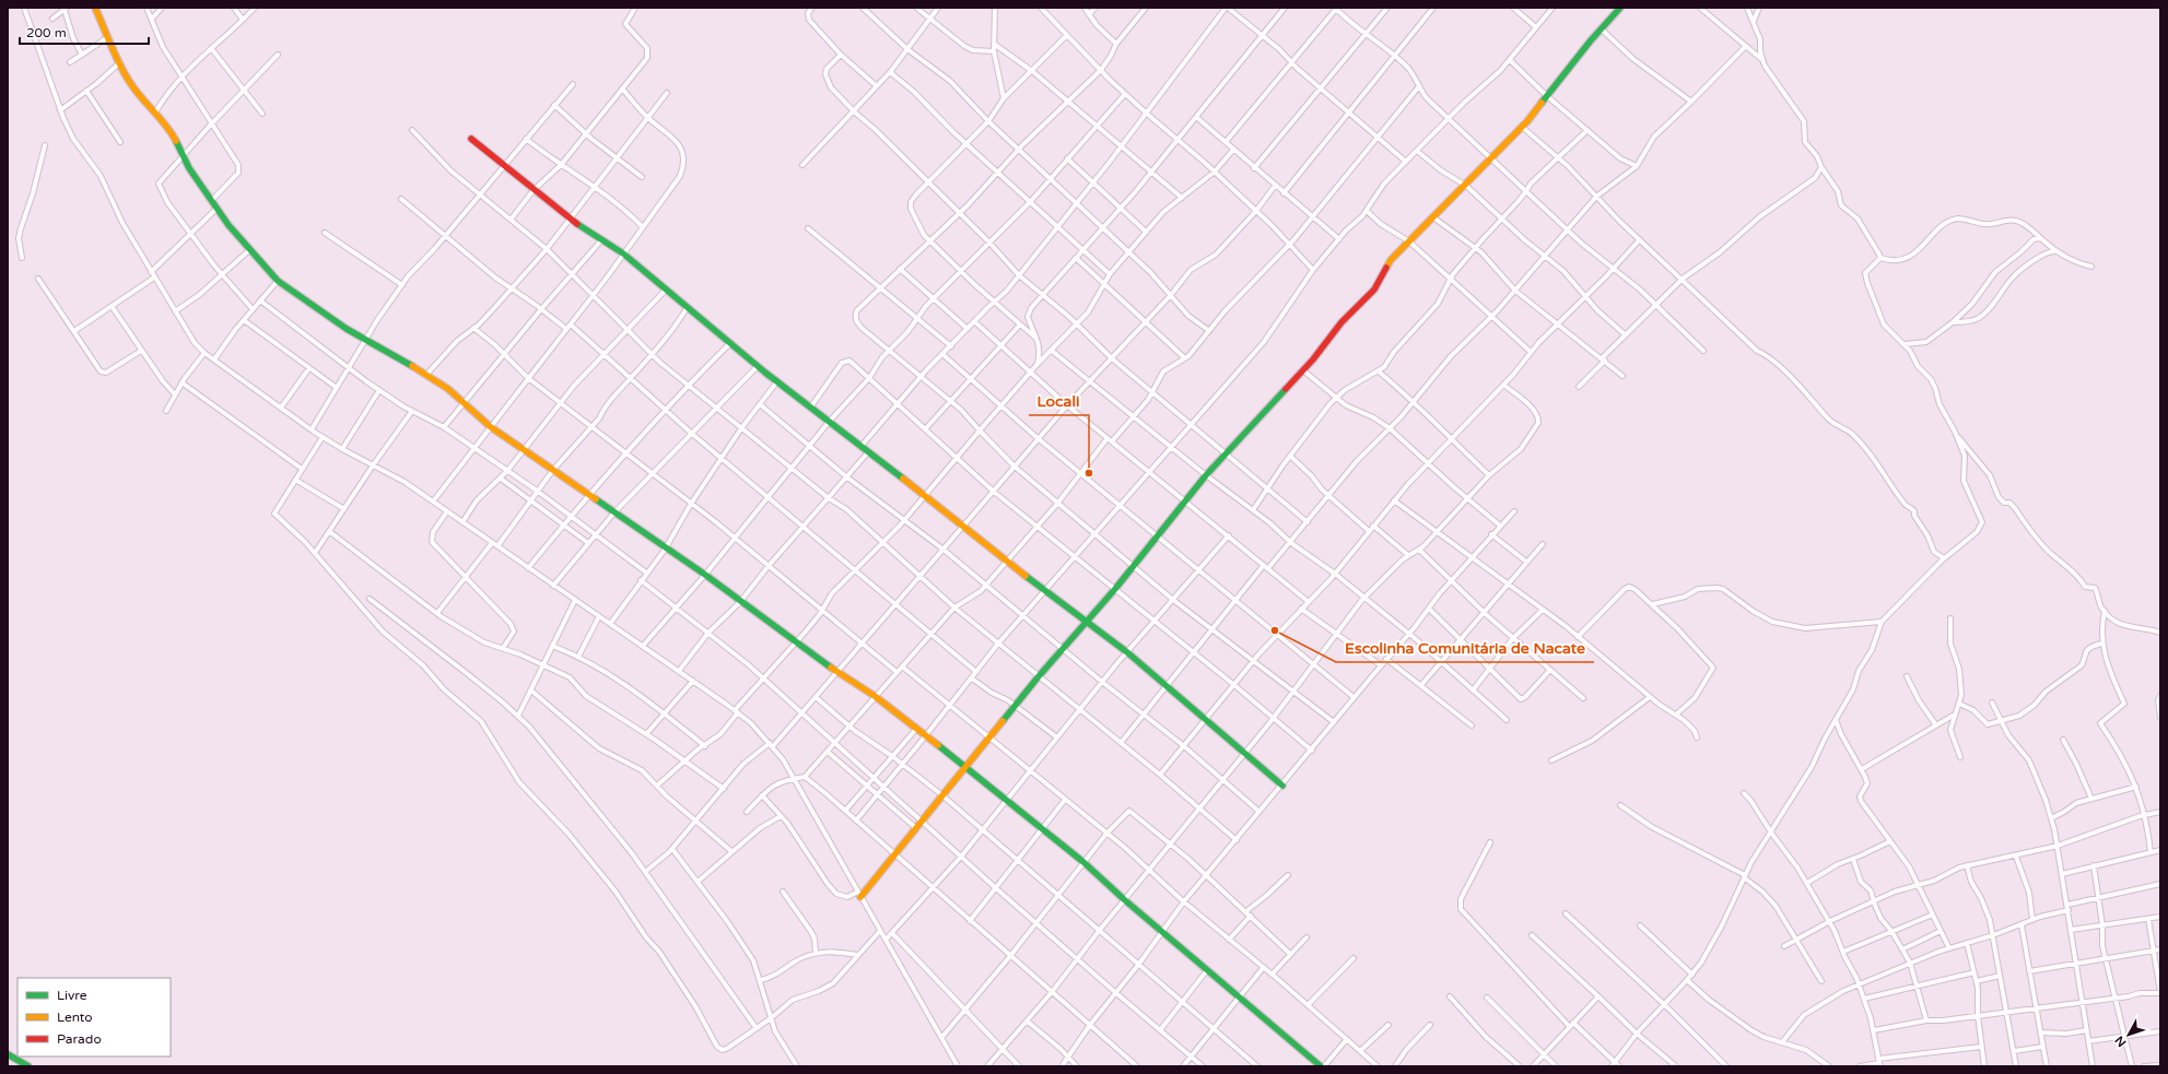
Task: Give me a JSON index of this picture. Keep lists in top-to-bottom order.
{
  "places": ["Locali", "Escolinha Comunitária de Nacate"],
  "legend": ["Livre", "Lento", "Parado"],
  "scale_bar": "200 m",
  "north": "bottom left"
}
